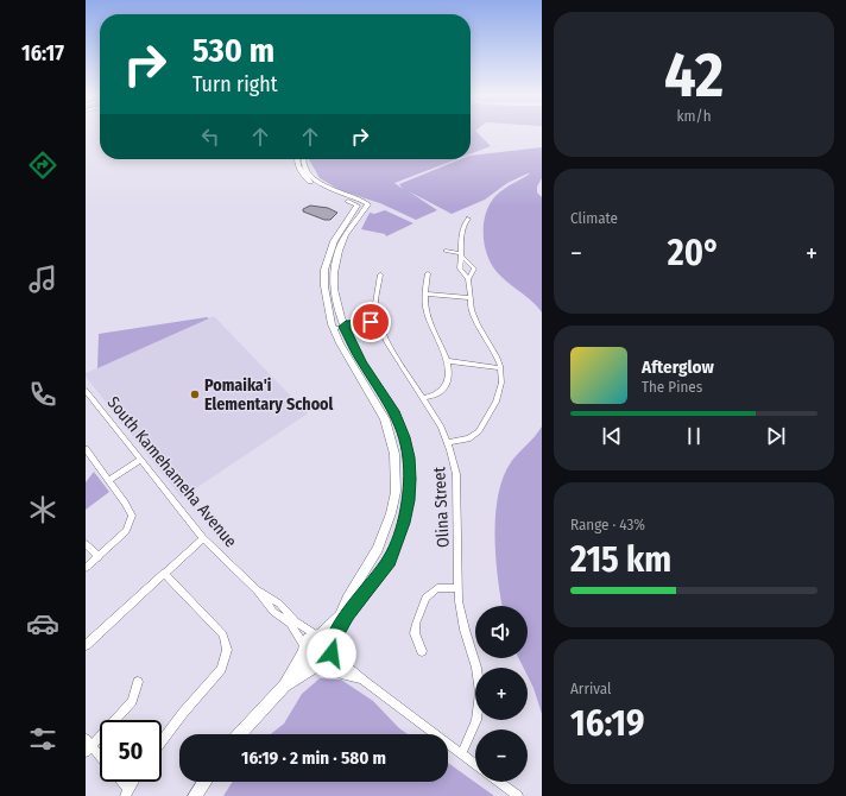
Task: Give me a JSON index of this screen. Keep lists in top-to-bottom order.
{
  "streets": {
    "street": ["South Kamehameha Avenue", "Olina Street"]
  },
  "places": ["Pomaika'i Elementary School"],
  "page": {
    "tabs": "16:17",
    "tile": [
      ["42", "km/h"],
      "Climate",
      ["Range · 43%", "215 km"],
      ["Arrival", "16:19"]
    ],
    "turn": ["530 m", "Turn right"],
    "heat": ["−", "20°", "+"],
    "song": ["Afterglow", "The Pines"],
    "map_buttons": ["+", "−"],
    "limit": "50",
    "trip": "16:19 · 2 min · 580 m"
  }
}
